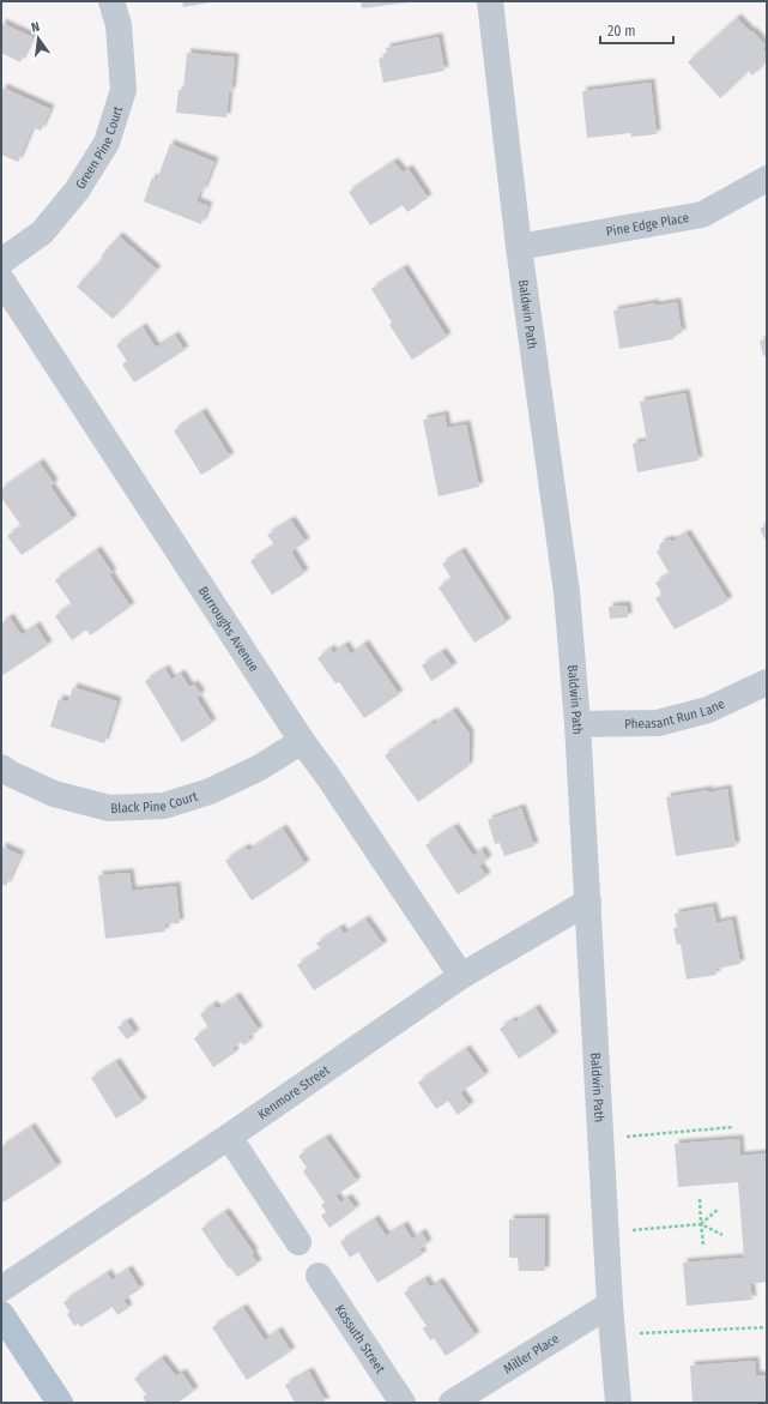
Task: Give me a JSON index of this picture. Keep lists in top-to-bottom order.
{
  "streets": {
    "street": [
      "Green Pine Court",
      "Pine Edge Place",
      "Baldwin Path",
      "Burroughs Avenue",
      "Pheasant Run Lane",
      "Black Pine Court",
      "Kenmore Street",
      "Kossuth Street",
      "Miller Place"
    ]
  },
  "crossings": [
    ["Pine Edge Place", "Baldwin Path"],
    ["Baldwin Path", "Pheasant Run Lane"],
    ["Baldwin Path", "Kenmore Street"],
    ["Baldwin Path", "Miller Place"],
    ["Burroughs Avenue", "Black Pine Court"],
    ["Burroughs Avenue", "Kenmore Street"]
  ],
  "scale_bar": "20 m",
  "north": "top"
}
